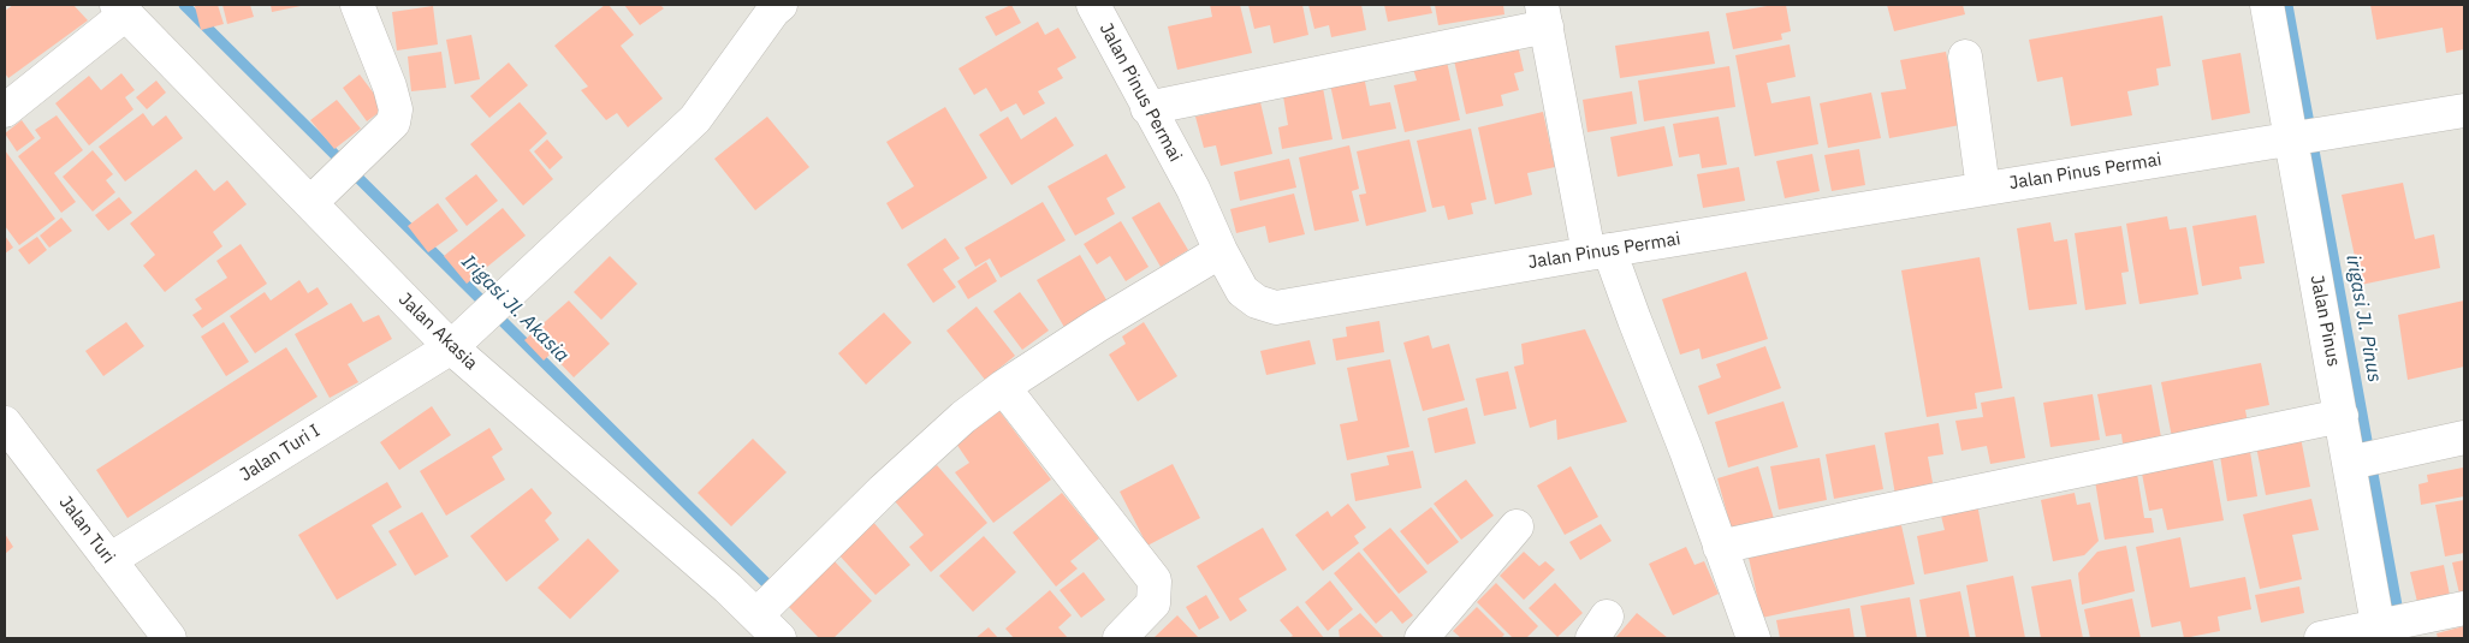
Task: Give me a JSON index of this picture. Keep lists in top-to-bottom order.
{
  "streets": {
    "street": [
      "Jalan Pinus Permai",
      "Jalan Pinus",
      "Jalan Akasia",
      "Jalan Turi I",
      "Jalan Turi"
    ]
  },
  "crossings": [
    ["Jalan Pinus Permai", "Jalan Pinus"],
    ["Jalan Akasia", "Jalan Turi I"],
    ["Jalan Turi I", "Jalan Turi"]
  ],
  "water": ["Irigasi Jl. Akasia", "irigasi Jl. Pinus"]
}
